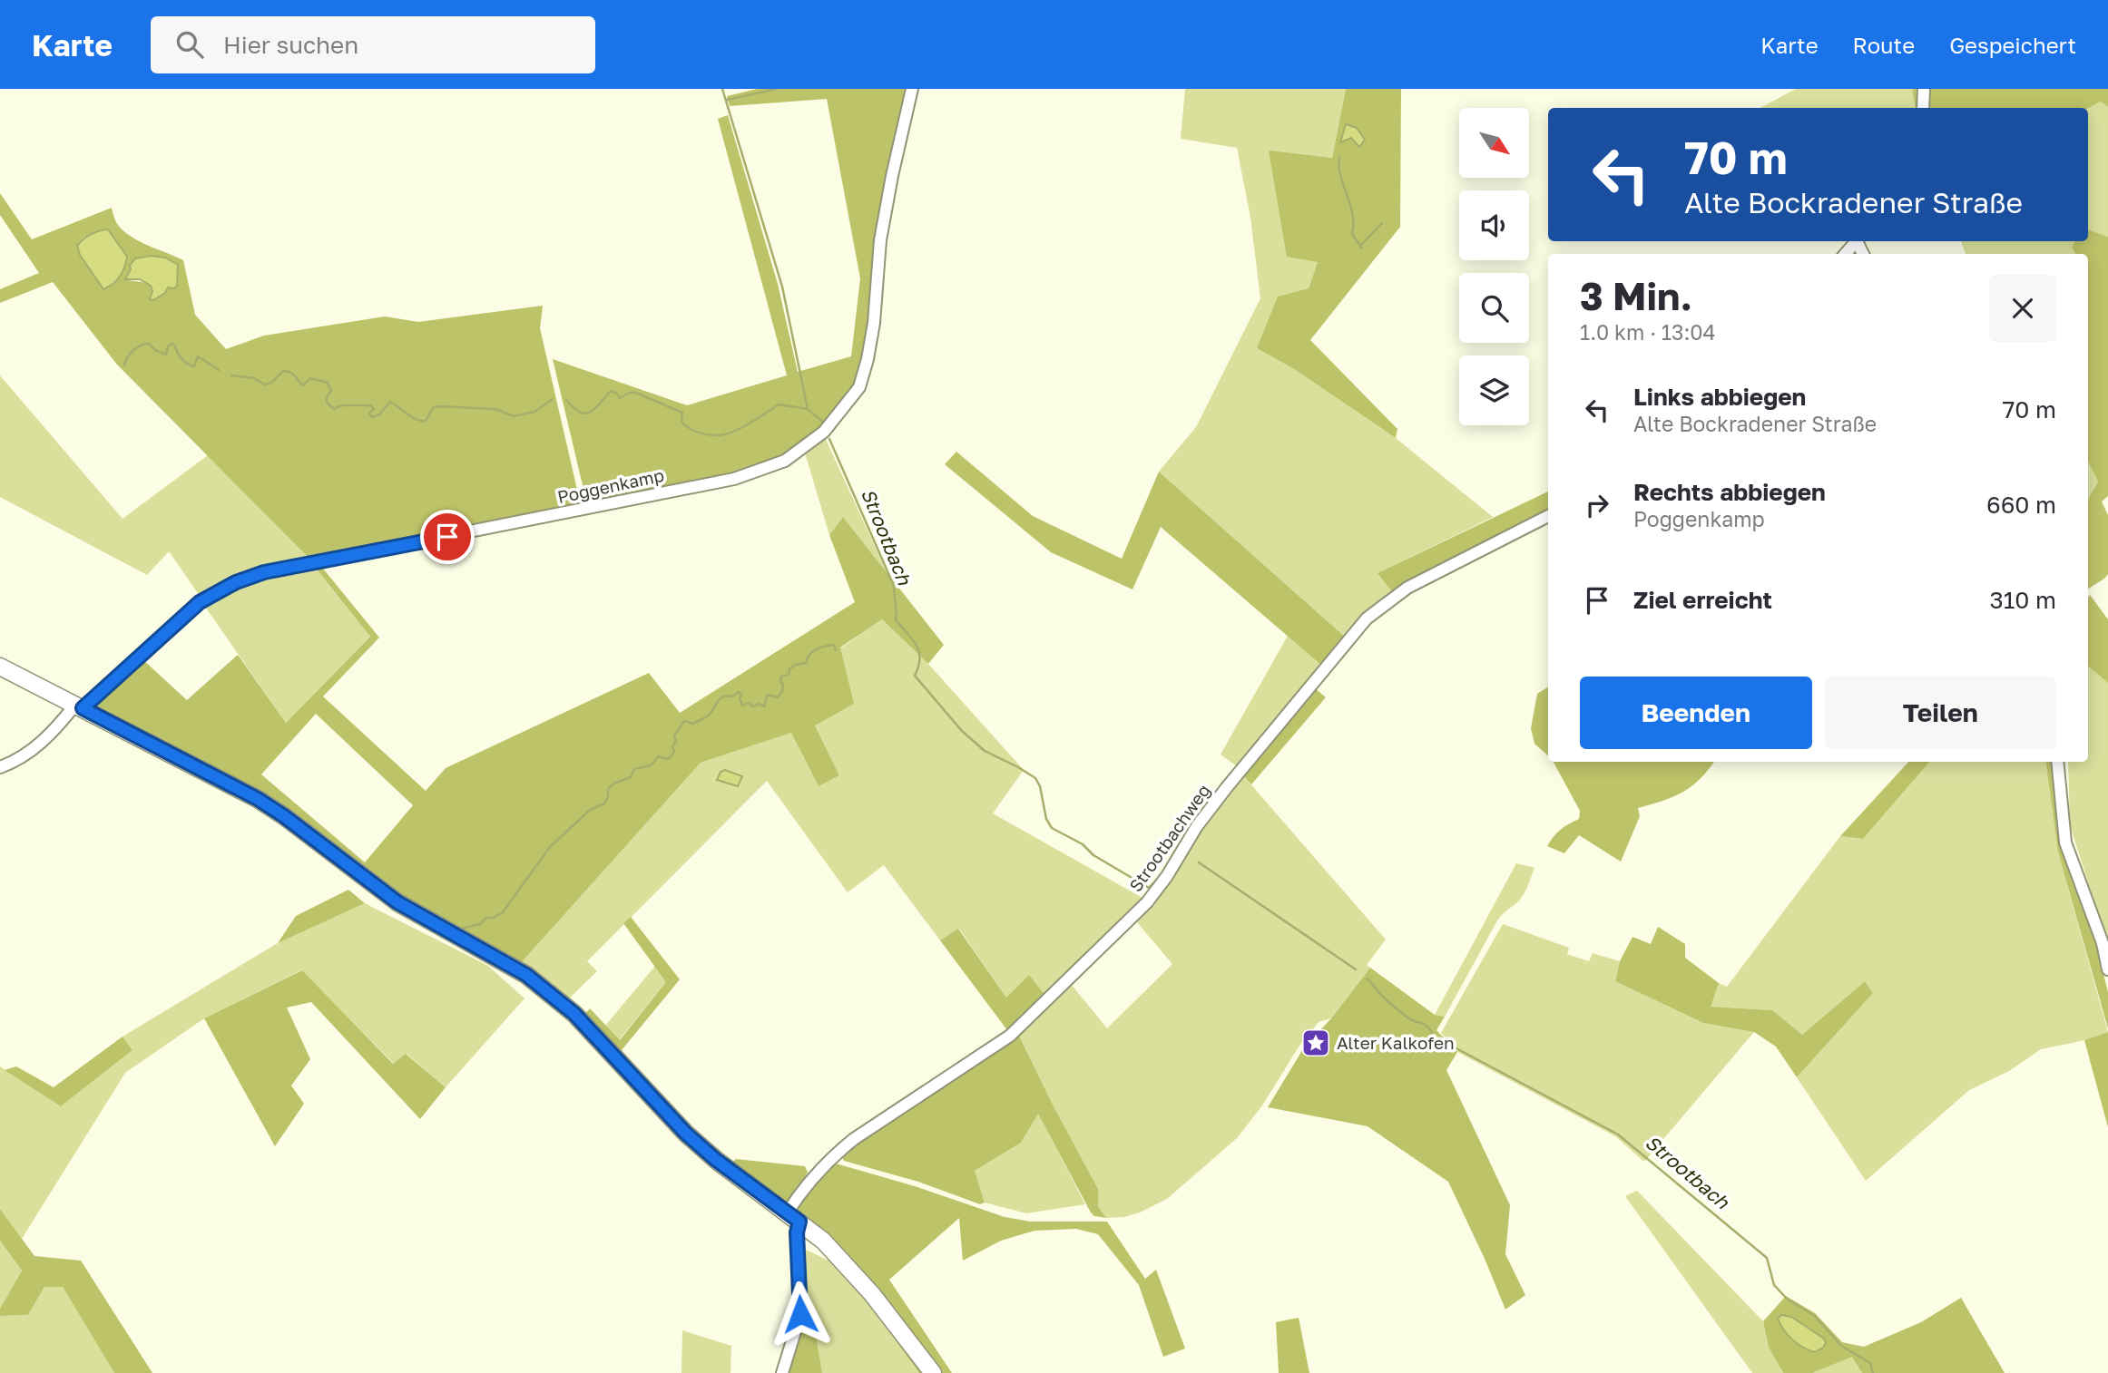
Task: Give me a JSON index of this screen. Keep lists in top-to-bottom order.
{
  "streets": {
    "street": ["Poggenkamp", "Strootbachweg"]
  },
  "water": ["Strootbach"],
  "places": {
    "place": ["Alter Kalkofen"]
  },
  "north": "bottom right",
  "page": {
    "header": "Karte",
    "search": "Hier suchen",
    "nav": ["Karte", "Route", "Gespeichert"],
    "turn": ["70 m", "Alte Bockradener Straße"],
    "heading": ["3 Min.", "1.0 km · 13:04"],
    "list": [
      {
        "name": "Links abbiegen",
        "note": "Alte Bockradener Straße",
        "value": "70 m"
      },
      {
        "name": "Rechts abbiegen",
        "note": "Poggenkamp",
        "value": "660 m"
      },
      {
        "name": "Ziel erreicht",
        "value": "310 m"
      }
    ],
    "buttons": ["Beenden", "Teilen"]
  }
}
